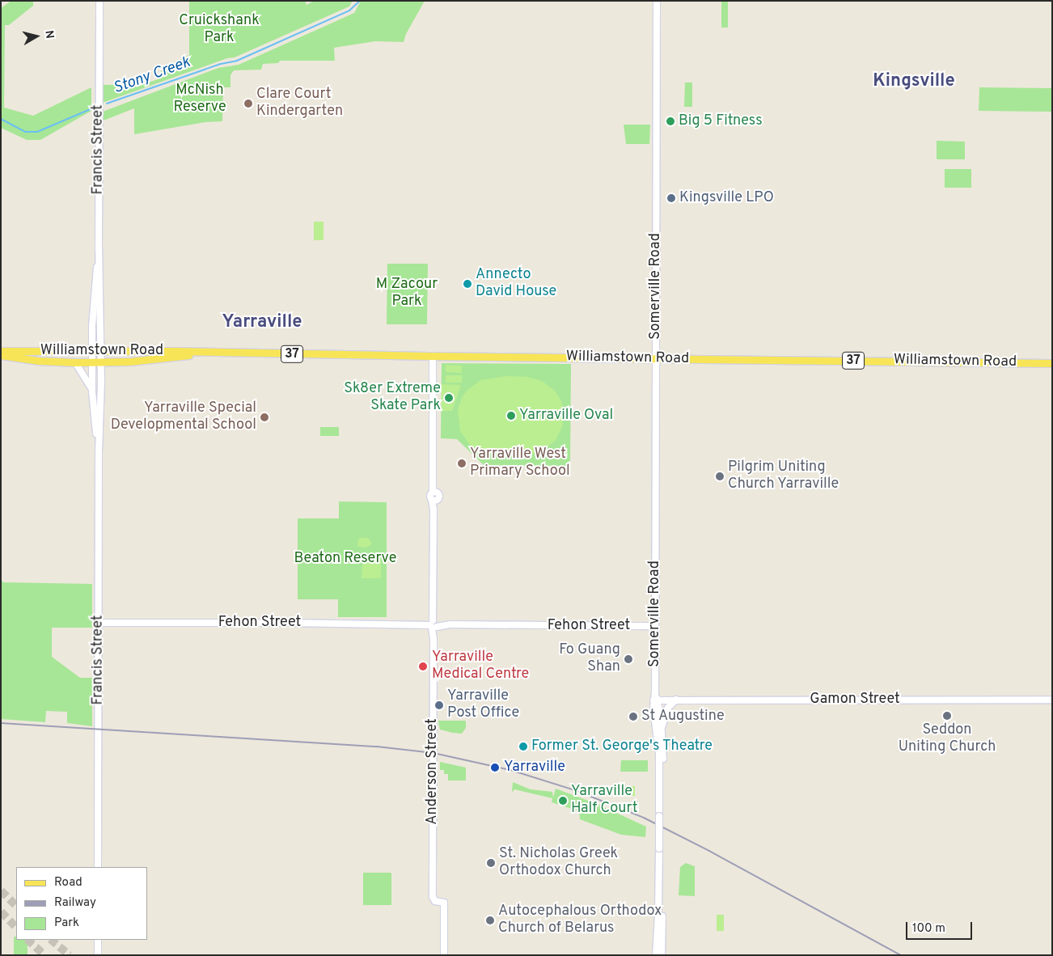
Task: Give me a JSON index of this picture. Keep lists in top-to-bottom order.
{
  "streets": {
    "main road": [
      "Francis Street",
      "Somerville Road",
      "Williamstown Road",
      "37",
      "Fehon Street",
      "Gamon Street",
      "Anderson Street"
    ]
  },
  "crossings": [
    ["Francis Street", "Williamstown Road"],
    ["Francis Street", "Fehon Street"],
    ["Somerville Road", "Williamstown Road"],
    ["Somerville Road", "Fehon Street"],
    ["Somerville Road", "Gamon Street"],
    ["Williamstown Road", "Anderson Street"],
    ["Fehon Street", "Anderson Street"]
  ],
  "districts": ["Kingsville", "Yarraville"],
  "water": ["Stony Creek"],
  "parks": [
    "Cruickshank Park",
    "McNish Reserve",
    "M Zacour Park",
    "Beaton Reserve"
  ],
  "places": [
    "Clare Court Kindergarten",
    "Big 5 Fitness",
    "Kingsville LPO",
    "Annecto David House",
    "Sk8er Extreme Skate Park",
    "Yarraville Oval",
    "Yarraville Special Developmental School",
    "Yarraville West Primary School",
    "Pilgrim Uniting Church Yarraville",
    "Fo Guang Shan",
    "Yarraville Medical Centre",
    "Yarraville Post Office",
    "Seddon Uniting Church",
    "St Augustine",
    "Former St. George's Theatre",
    "Yarraville",
    "Yarraville Half Court",
    "St. Nicholas Greek Orthodox Church",
    "Autocephalous Orthodox Church of Belarus"
  ],
  "legend": ["Road", "Railway", "Park"],
  "scale_bar": "100 m",
  "north": "right"
}
